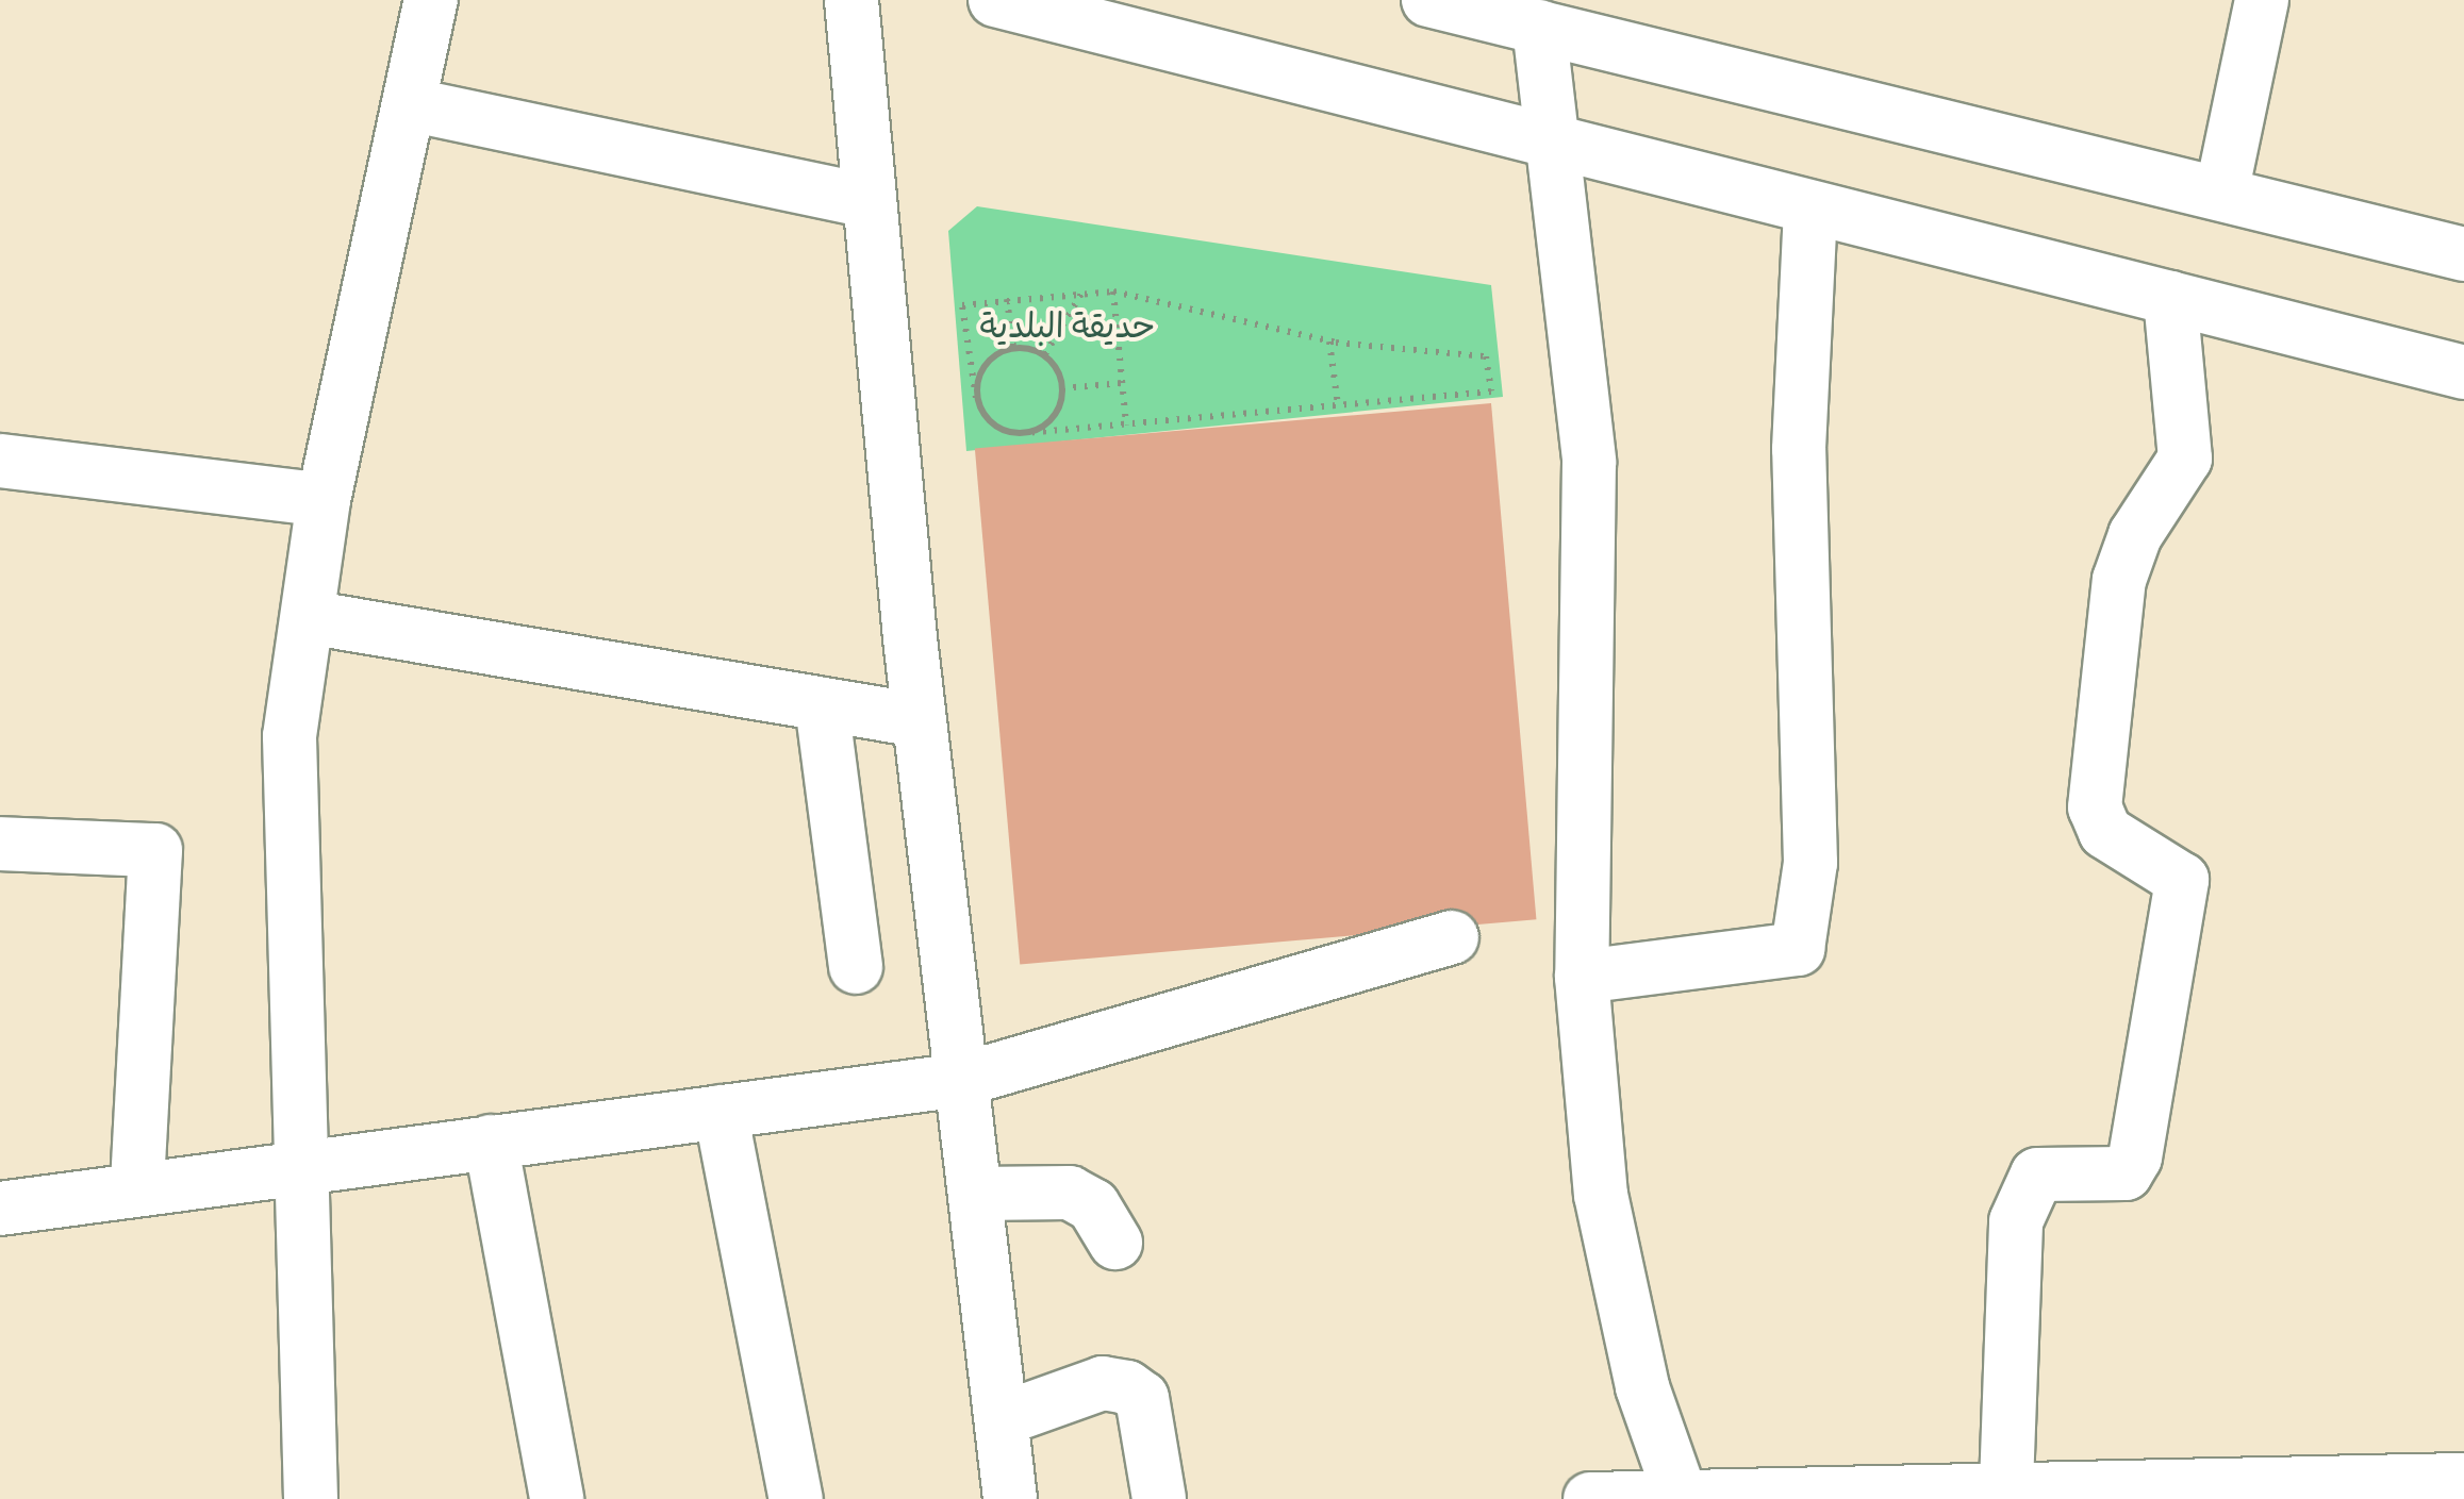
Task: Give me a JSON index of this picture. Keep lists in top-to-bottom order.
{
  "parks": ["حديقة البلدية"]
}
